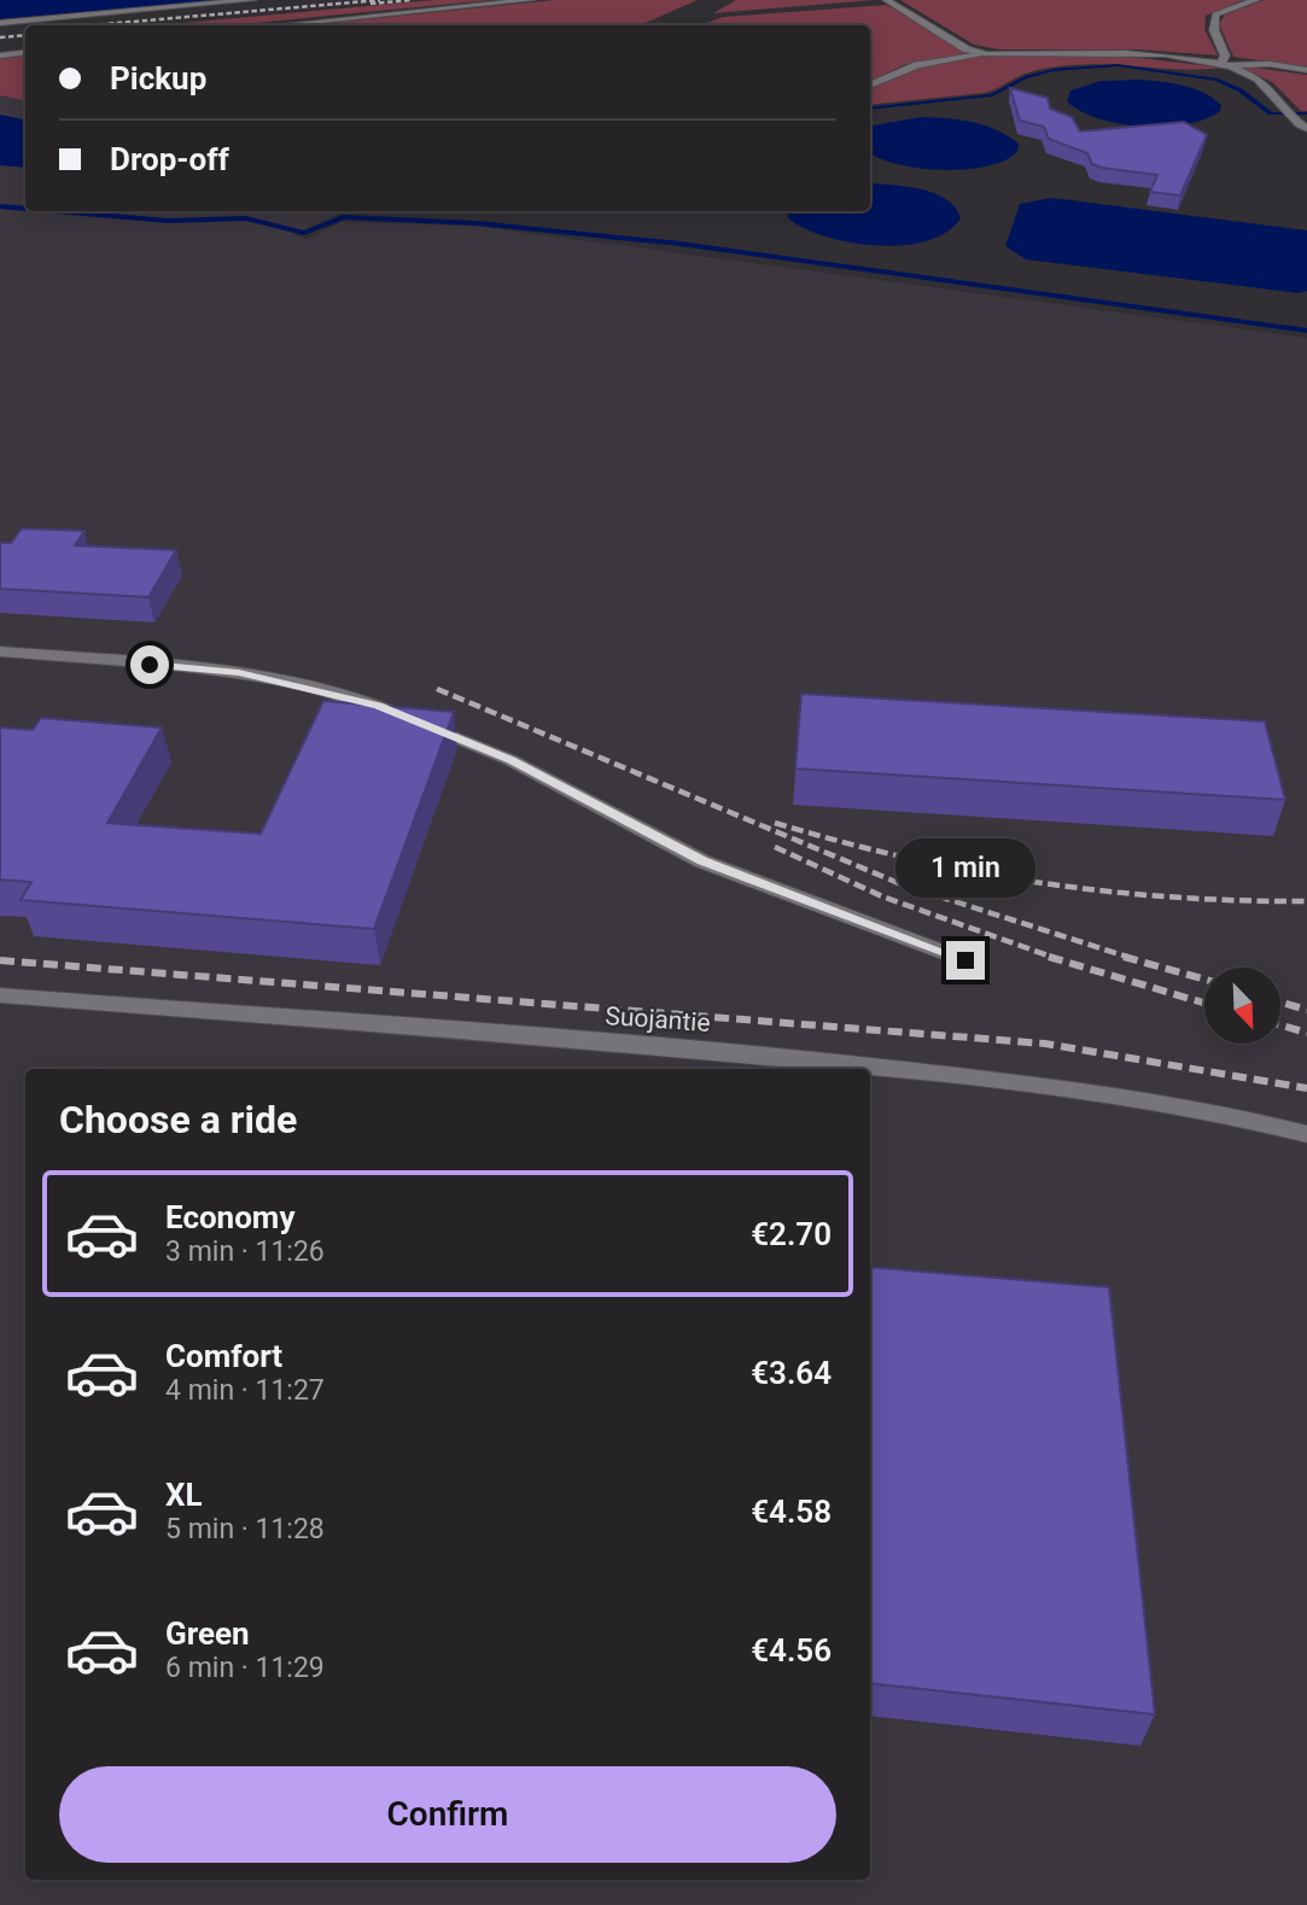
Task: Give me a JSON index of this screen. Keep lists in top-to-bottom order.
{
  "streets": {
    "lane": ["Suojantie"]
  },
  "north": "bottom right",
  "page": {
    "banner": ["Pickup", "Drop-off"],
    "bubble": "1 min",
    "heading": "Choose a ride",
    "list": [
      {
        "name": "Economy",
        "note": "3 min · 11:26",
        "value": "€2.70"
      },
      {
        "name": "Comfort",
        "note": "4 min · 11:27",
        "value": "€3.64"
      },
      {
        "name": "XL",
        "note": "5 min · 11:28",
        "value": "€4.58"
      },
      {
        "name": "Green",
        "note": "6 min · 11:29",
        "value": "€4.56"
      }
    ],
    "buttons": "Confirm"
  }
}
